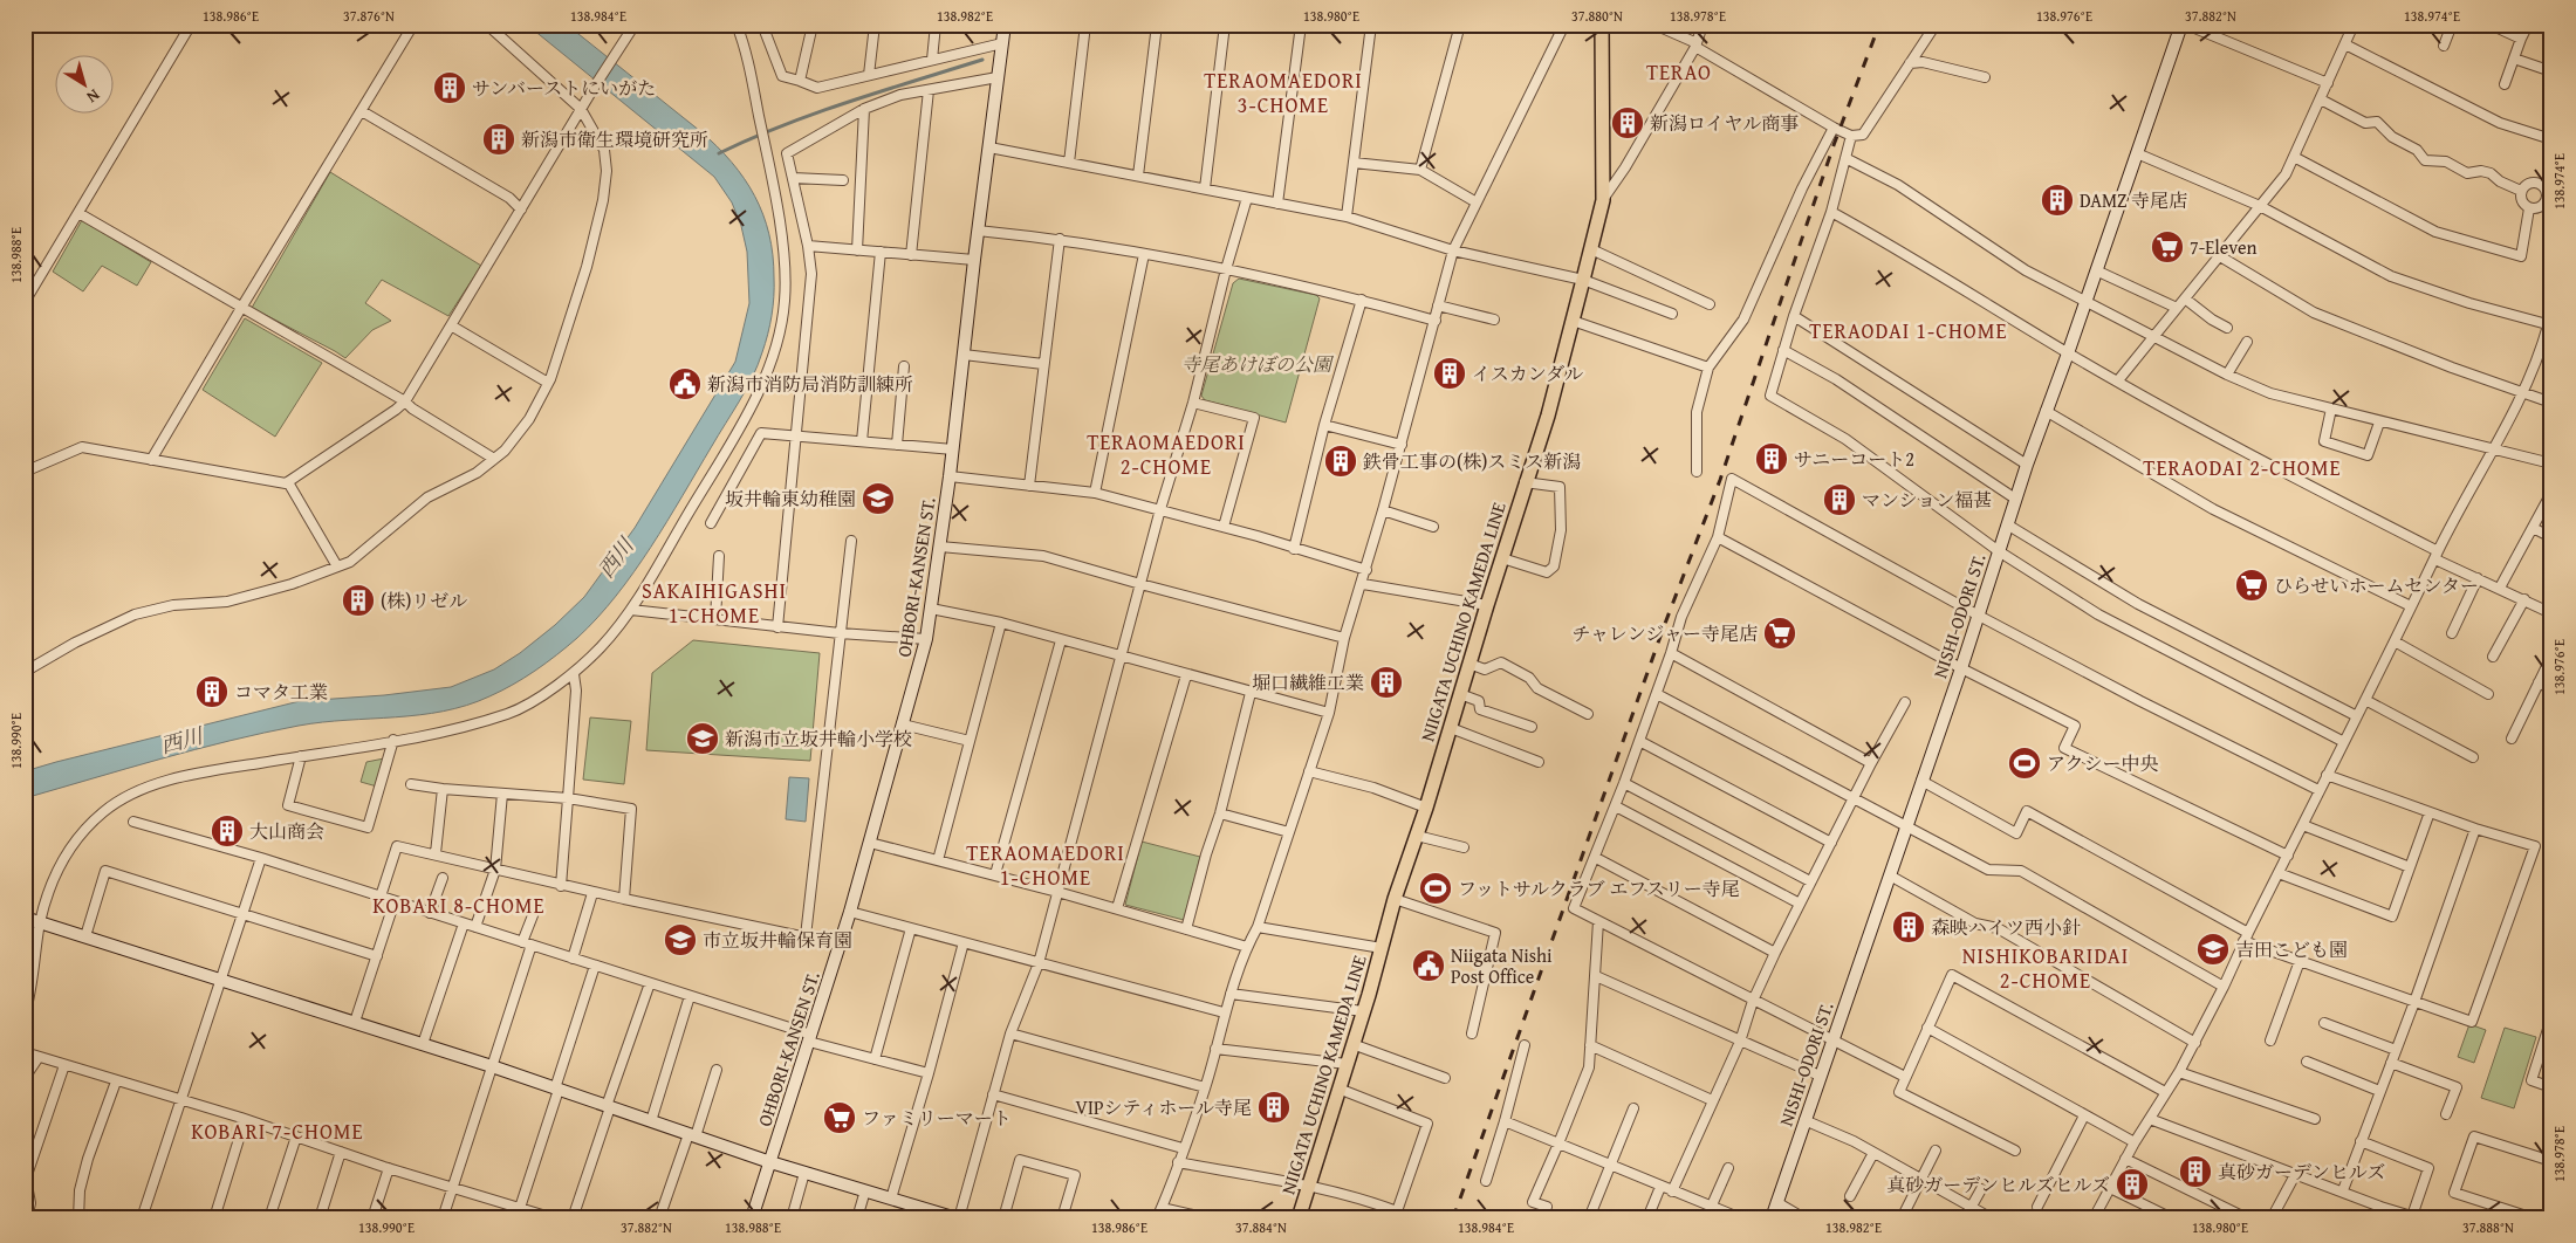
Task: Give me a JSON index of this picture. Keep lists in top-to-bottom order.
{
  "streets": {
    "main road": ["NIIGATA UCHINO KAMEDA LINE"],
    "street": ["OHBORI-KANSEN ST.", "NISHI-ODORI ST."]
  },
  "districts": [
    "TERAO",
    "TERAOMAEDORI 3-CHOME",
    "TERAODAI 1-CHOME",
    "TERAOMAEDORI 2-CHOME",
    "TERAODAI 2-CHOME",
    "SAKAIHIGASHI 1-CHOME",
    "TERAOMAEDORI 1-CHOME",
    "KOBARI 8-CHOME",
    "NISHIKOBARIDAI 2-CHOME",
    "KOBARI 7-CHOME"
  ],
  "water": ["西川"],
  "parks": ["寺尾あけぼの公園"],
  "places": {
    "building": [
      "サンバーストにいがた",
      "新潟ロイヤル商事",
      "新潟市衛生環境研究所",
      "DAMZ 寺尾店",
      "イスカンダル",
      "サニーコート2",
      "鉄骨工事の(株)スミス新潟",
      "マンション福甚",
      "(株)リゼル",
      "堀口繊維工業",
      "コマタ工業",
      "大山商会",
      "森映ハイツ西小針",
      "VIPシティホール寺尾",
      "真砂ガーデンヒルズ",
      "真砂ガーデンヒルズヒルズ"
    ],
    "supermarket": [
      "7-Eleven",
      "ひらせいホームセンター",
      "チャレンジャー寺尾店",
      "ファミリーマート"
    ],
    "public building": ["新潟市消防局消防訓練所", "Niigata Nishi Post Office"],
    "school or university": [
      "坂井輪東幼稚園",
      "新潟市立坂井輪小学校",
      "市立坂井輪保育園",
      "吉田こども園"
    ],
    "sports": ["アクシー中央", "フットサルクラブ エフスリー寺尾"]
  },
  "north": "bottom right",
  "coordinates": [
    "138.986°E",
    "37.876°N",
    "138.984°E",
    "138.982°E",
    "138.980°E",
    "37.880°N",
    "138.978°E",
    "138.976°E",
    "37.882°N",
    "138.974°E",
    "138.988°E",
    "138.990°E",
    "37.884°N",
    "37.888°N"
  ]
}
